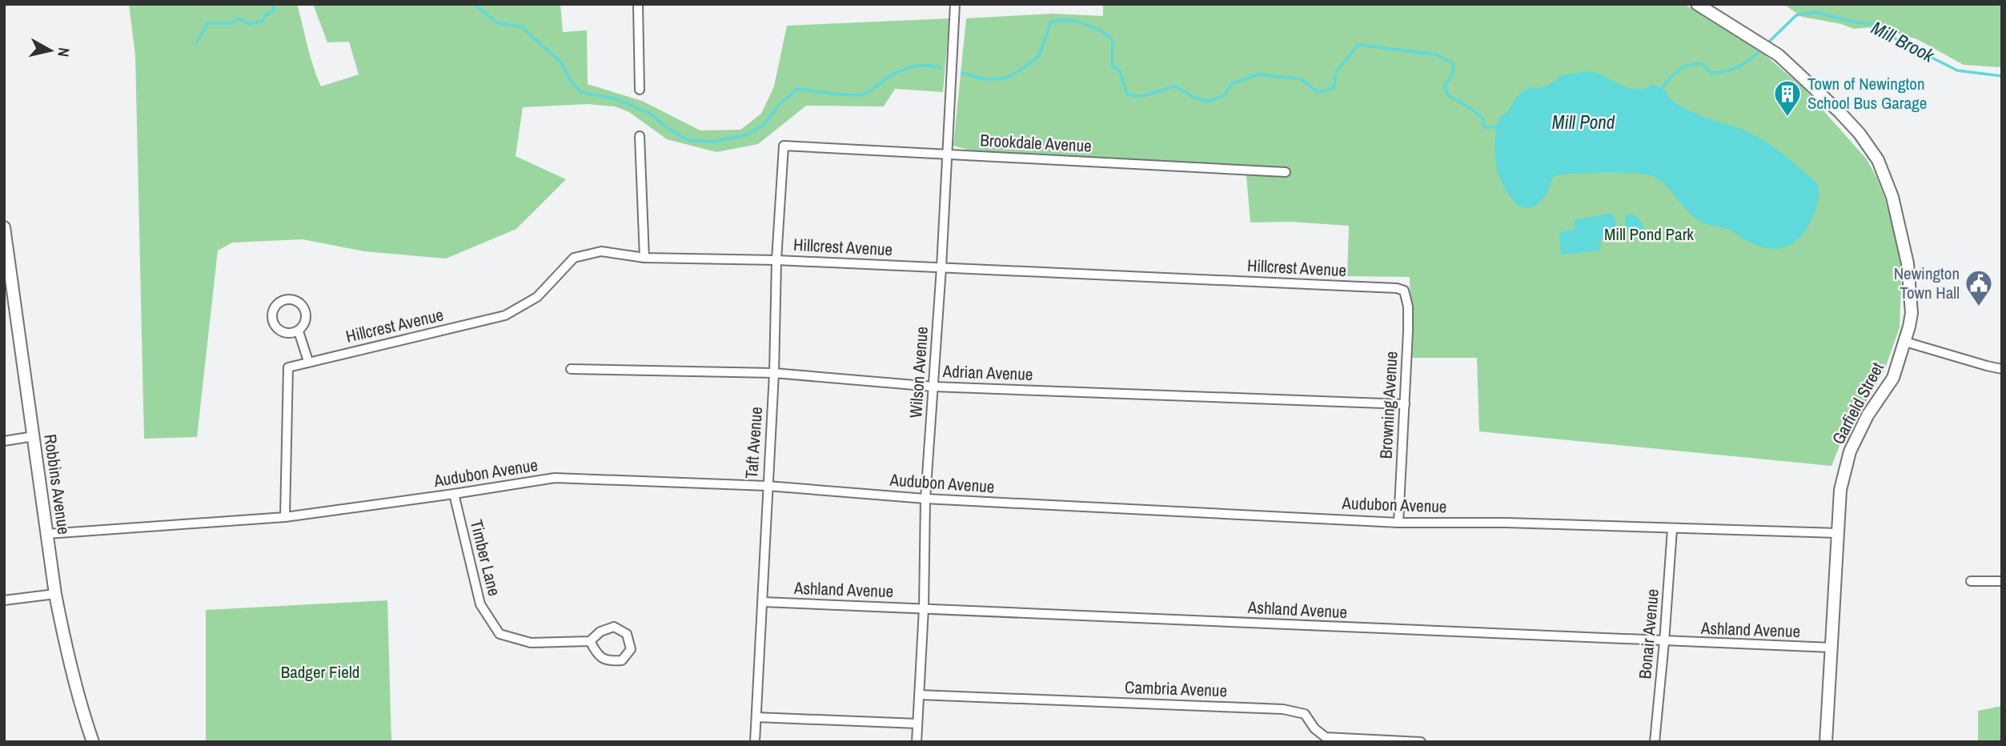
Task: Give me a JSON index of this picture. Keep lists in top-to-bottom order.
{
  "streets": {
    "street": [
      "Brookdale Avenue",
      "Hillcrest Avenue",
      "Wilson Avenue",
      "Adrian Avenue",
      "Garfield Street",
      "Browning Avenue",
      "Taft Avenue",
      "Audubon Avenue",
      "Robbins Avenue",
      "Timber Lane",
      "Ashland Avenue",
      "Bonair Avenue",
      "Cambria Avenue"
    ]
  },
  "crossings": [
    ["Brookdale Avenue", "Wilson Avenue"],
    ["Brookdale Avenue", "Taft Avenue"],
    ["Hillcrest Avenue", "Wilson Avenue"],
    ["Hillcrest Avenue", "Browning Avenue"],
    ["Hillcrest Avenue", "Taft Avenue"],
    ["Hillcrest Avenue", "Audubon Avenue"],
    ["Wilson Avenue", "Adrian Avenue"],
    ["Wilson Avenue", "Audubon Avenue"],
    ["Wilson Avenue", "Ashland Avenue"],
    ["Wilson Avenue", "Cambria Avenue"],
    ["Adrian Avenue", "Browning Avenue"],
    ["Adrian Avenue", "Taft Avenue"],
    ["Garfield Street", "Audubon Avenue"],
    ["Garfield Street", "Ashland Avenue"],
    ["Browning Avenue", "Audubon Avenue"],
    ["Taft Avenue", "Audubon Avenue"],
    ["Taft Avenue", "Ashland Avenue"],
    ["Audubon Avenue", "Robbins Avenue"],
    ["Audubon Avenue", "Timber Lane"],
    ["Audubon Avenue", "Bonair Avenue"],
    ["Ashland Avenue", "Bonair Avenue"]
  ],
  "water": ["Mill Brook", "Mill Pond"],
  "parks": ["Mill Pond Park", "Badger Field"],
  "places": {
    "building": ["Town of Newington School Bus Garage"],
    "public building": ["Newington Town Hall"]
  },
  "north": "right"
}
